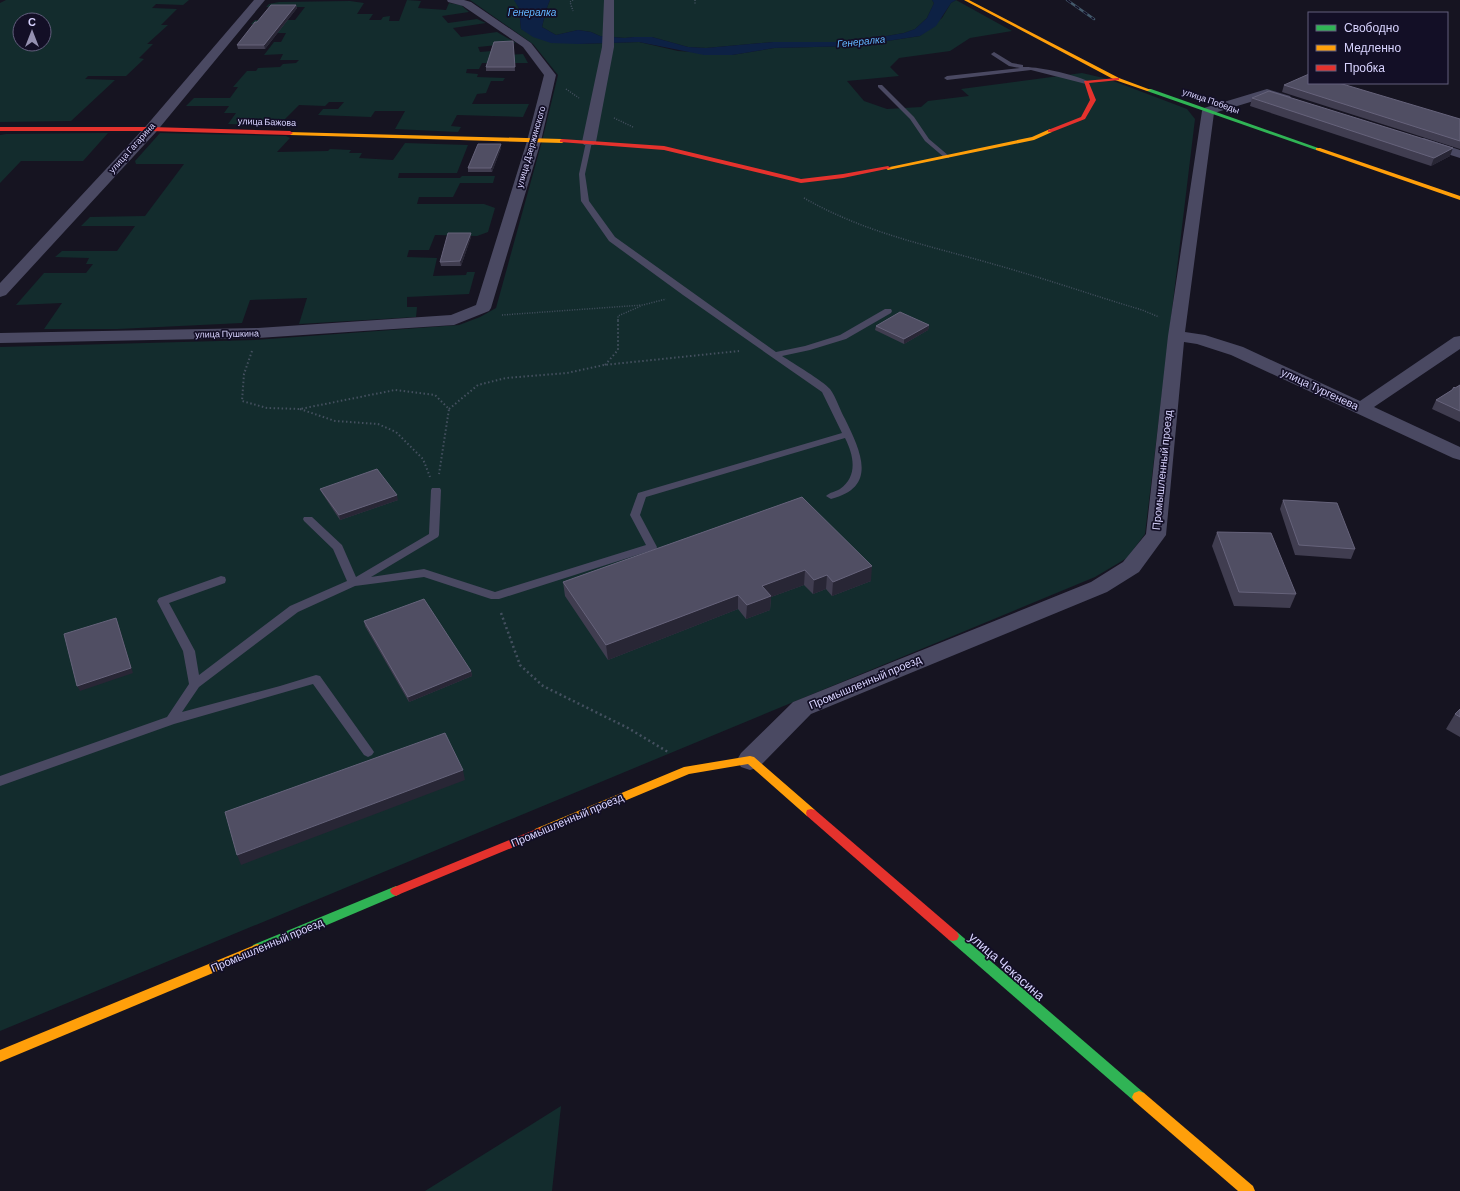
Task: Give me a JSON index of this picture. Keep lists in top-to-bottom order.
{
  "streets": {
    "street": [
      "улица Победы",
      "улица Бажова",
      "улица Дзержинского",
      "улица Гагарина",
      "улица Пушкина",
      "улица Тургенева",
      "Промышленный проезд",
      "улица Чекасина"
    ]
  },
  "crossings": [
    ["улица Победы", "Промышленный проезд"],
    ["улица Бажова", "улица Дзержинского"],
    ["улица Бажова", "улица Гагарина"],
    ["улица Дзержинского", "улица Пушкина"],
    ["улица Тургенева", "Промышленный проезд"],
    ["Промышленный проезд", "улица Чекасина"]
  ],
  "water": ["Генералка"],
  "legend": ["Свободно", "Медленно", "Пробка"],
  "north": "top"
}
